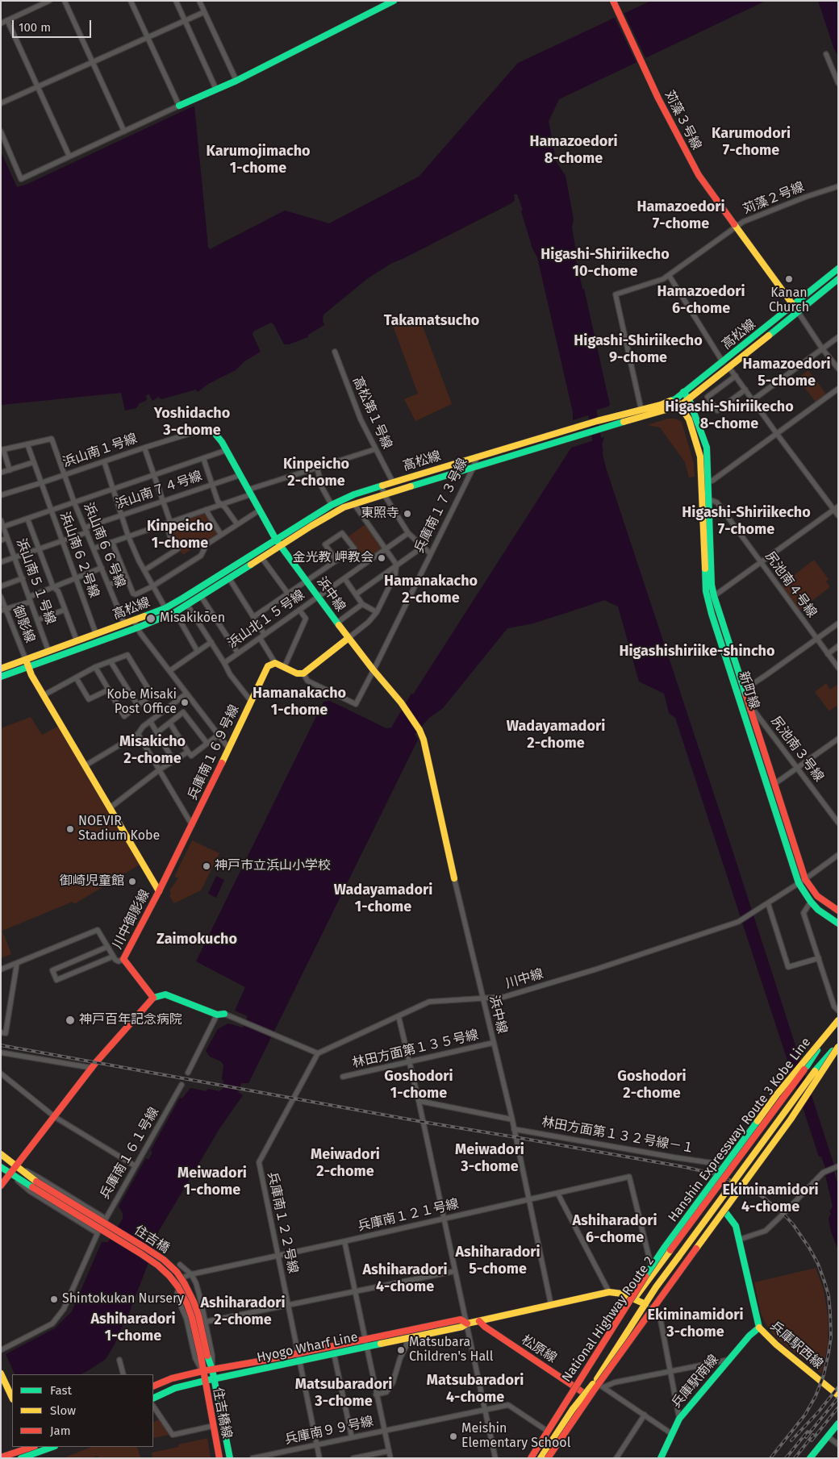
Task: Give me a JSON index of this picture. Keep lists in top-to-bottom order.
{
  "streets": {
    "main road": [
      "苅藻３号線",
      "高松線",
      "浜中線",
      "新町線",
      "兵庫南１６９号線",
      "川中御影線",
      "Hanshin Expressway Route 3 Kobe Line",
      "住吉橋",
      "National Highway Route 2",
      "兵庫駅西線",
      "Hyogo Wharf Line",
      "松原線",
      "兵庫駅南線",
      "住吉橋線"
    ],
    "street": [
      "苅藻２号線",
      "高松第１号線",
      "浜山南１号線",
      "浜山南７４号線",
      "兵庫南１７３号線",
      "浜山南６６号線",
      "浜山南６２号線",
      "浜山南５１号線",
      "尻池南４号線",
      "浜山北１５号線",
      "御影線",
      "尻池南３号線",
      "川中線",
      "林田方面第１３５号線",
      "林田方面第１３２号線－１",
      "兵庫南１６１号線",
      "兵庫南１２１号線",
      "兵庫南１２２号線",
      "兵庫南９９号線"
    ]
  },
  "crossings": [
    ["苅藻３号線", "苅藻２号線"],
    ["苅藻３号線", "高松線"],
    ["苅藻２号線", "高松線"],
    ["高松線", "高松第１号線"],
    ["高松線", "兵庫南１７３号線"],
    ["高松線", "浜山南６６号線"],
    ["高松線", "浜山南６２号線"],
    ["高松線", "浜山南５１号線"],
    ["高松線", "浜中線"],
    ["高松線", "浜山北１５号線"],
    ["高松線", "御影線"],
    ["高松線", "新町線"],
    ["高松線", "川中御影線"],
    ["浜山南１号線", "浜山南６６号線"],
    ["浜山南１号線", "浜山南６２号線"],
    ["浜山南１号線", "浜中線"],
    ["浜山南７４号線", "浜山南６６号線"],
    ["浜山南７４号線", "浜山南６２号線"],
    ["浜山南７４号線", "浜山南５１号線"],
    ["浜山南７４号線", "浜中線"],
    ["兵庫南１７３号線", "浜中線"],
    ["浜山南６６号線", "浜山南６２号線"],
    ["尻池南４号線", "新町線"],
    ["浜中線", "浜山北１５号線"],
    ["浜中線", "川中線"],
    ["浜中線", "林田方面第１３５号線"],
    ["浜中線", "林田方面第１３２号線－１"],
    ["浜中線", "兵庫南１２１号線"],
    ["浜中線", "Hyogo Wharf Line"],
    ["御影線", "川中御影線"],
    ["新町線", "尻池南３号線"],
    ["兵庫南１６９号線", "川中御影線"],
    ["川中線", "兵庫南１２２号線"],
    ["Hanshin Expressway Route 3 Kobe Line", "National Highway Route 2"],
    ["兵庫南１２１号線", "兵庫南１２２号線"],
    ["兵庫南１２２号線", "Hyogo Wharf Line"],
    ["兵庫南１２２号線", "兵庫南９９号線"],
    ["住吉橋", "住吉橋線"],
    ["National Highway Route 2", "Hyogo Wharf Line"],
    ["National Highway Route 2", "松原線"],
    ["National Highway Route 2", "兵庫南９９号線"],
    ["兵庫駅西線", "兵庫駅南線"],
    ["Hyogo Wharf Line", "松原線"],
    ["Hyogo Wharf Line", "住吉橋線"]
  ],
  "districts": [
    "Karumodori 7-chome",
    "Hamazoedori 8-chome",
    "Karumojimacho 1-chome",
    "Hamazoedori 7-chome",
    "Higashi-Shiriikecho 10-chome",
    "Hamazoedori 6-chome",
    "Takamatsucho",
    "Higashi-Shiriikecho 9-chome",
    "Hamazoedori 5-chome",
    "Higashi-Shiriikecho 8-chome",
    "Yoshidacho 3-chome",
    "Kinpeicho 2-chome",
    "Higashi-Shiriikecho 7-chome",
    "Kinpeicho 1-chome",
    "Hamanakacho 2-chome",
    "Higashishiriike-shincho",
    "Hamanakacho 1-chome",
    "Wadayamadori 2-chome",
    "Misakicho 2-chome",
    "Wadayamadori 1-chome",
    "Zaimokucho",
    "Goshodori 1-chome",
    "Goshodori 2-chome",
    "Meiwadori 3-chome",
    "Meiwadori 2-chome",
    "Meiwadori 1-chome",
    "Ekiminamidori 4-chome",
    "Ashiharadori 6-chome",
    "Ashiharadori 5-chome",
    "Ashiharadori 4-chome",
    "Ashiharadori 2-chome",
    "Ekiminamidori 3-chome",
    "Ashiharadori 1-chome",
    "Matsubaradori 4-chome",
    "Matsubaradori 3-chome"
  ],
  "places": [
    "Kanan Church",
    "東照寺",
    "金光教 岬教会",
    "Misakikōen",
    "Kobe Misaki Post Office",
    "NOEVIR Stadium Kobe",
    "神戸市立浜山小学校",
    "御崎児童館",
    "神戸百年記念病院",
    "Shintokukan Nursery",
    "Matsubara Children's Hall",
    "Meishin Elementary School"
  ],
  "legend": ["Fast", "Slow", "Jam"],
  "scale_bar": "100 m"
}
